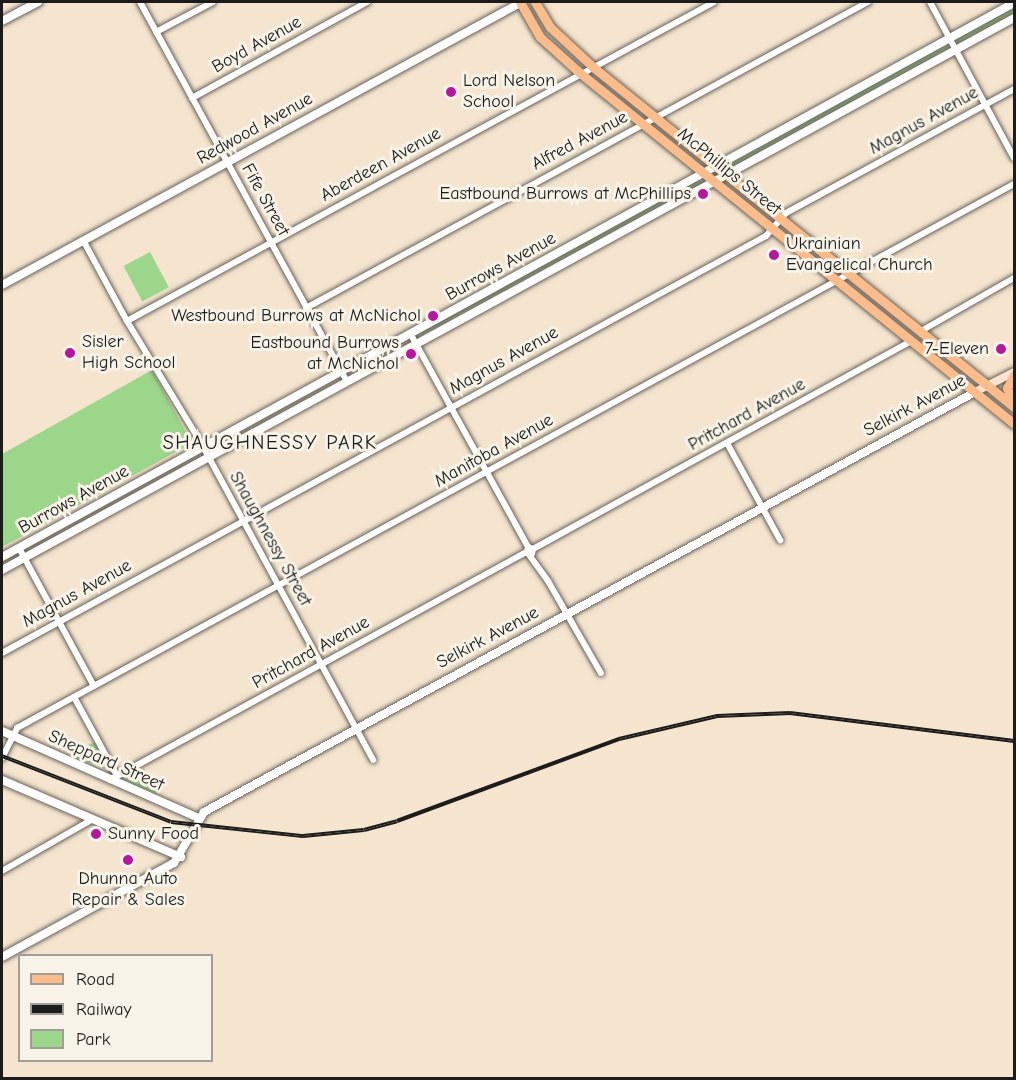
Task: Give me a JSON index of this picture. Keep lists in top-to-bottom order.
{
  "streets": {
    "main road": ["McPhillips Street", "Selkirk Avenue"],
    "street": [
      "Boyd Avenue",
      "Magnus Avenue",
      "Redwood Avenue",
      "Alfred Avenue",
      "Aberdeen Avenue",
      "Fife Street",
      "Burrows Avenue",
      "Pritchard Avenue",
      "Manitoba Avenue",
      "Shaughnessy Street",
      "Sheppard Street"
    ]
  },
  "crossings": [
    ["Boyd Avenue", "Fife Street"],
    ["Magnus Avenue", "McPhillips Street"],
    ["Magnus Avenue", "Shaughnessy Street"],
    ["Redwood Avenue", "McPhillips Street"],
    ["Redwood Avenue", "Fife Street"],
    ["Redwood Avenue", "Shaughnessy Street"],
    ["Alfred Avenue", "McPhillips Street"],
    ["Alfred Avenue", "Fife Street"],
    ["Aberdeen Avenue", "McPhillips Street"],
    ["Aberdeen Avenue", "Fife Street"],
    ["Aberdeen Avenue", "Shaughnessy Street"],
    ["McPhillips Street", "Burrows Avenue"],
    ["McPhillips Street", "Selkirk Avenue"],
    ["McPhillips Street", "Pritchard Avenue"],
    ["McPhillips Street", "Manitoba Avenue"],
    ["Fife Street", "Burrows Avenue"],
    ["Burrows Avenue", "Shaughnessy Street"],
    ["Selkirk Avenue", "Shaughnessy Street"],
    ["Selkirk Avenue", "Sheppard Street"],
    ["Pritchard Avenue", "Shaughnessy Street"],
    ["Pritchard Avenue", "Sheppard Street"],
    ["Manitoba Avenue", "Shaughnessy Street"],
    ["Manitoba Avenue", "Sheppard Street"]
  ],
  "districts": ["SHAUGHNESSY PARK"],
  "places": [
    "Lord Nelson School",
    "Eastbound Burrows at McPhillips",
    "Ukrainian Evangelical Church",
    "Westbound Burrows at McNichol",
    "7-Eleven",
    "Sisler High School",
    "Eastbound Burrows at McNichol",
    "Sunny Food",
    "Dhunna Auto Repair & Sales"
  ],
  "legend": ["Road", "Railway", "Park"]
}
